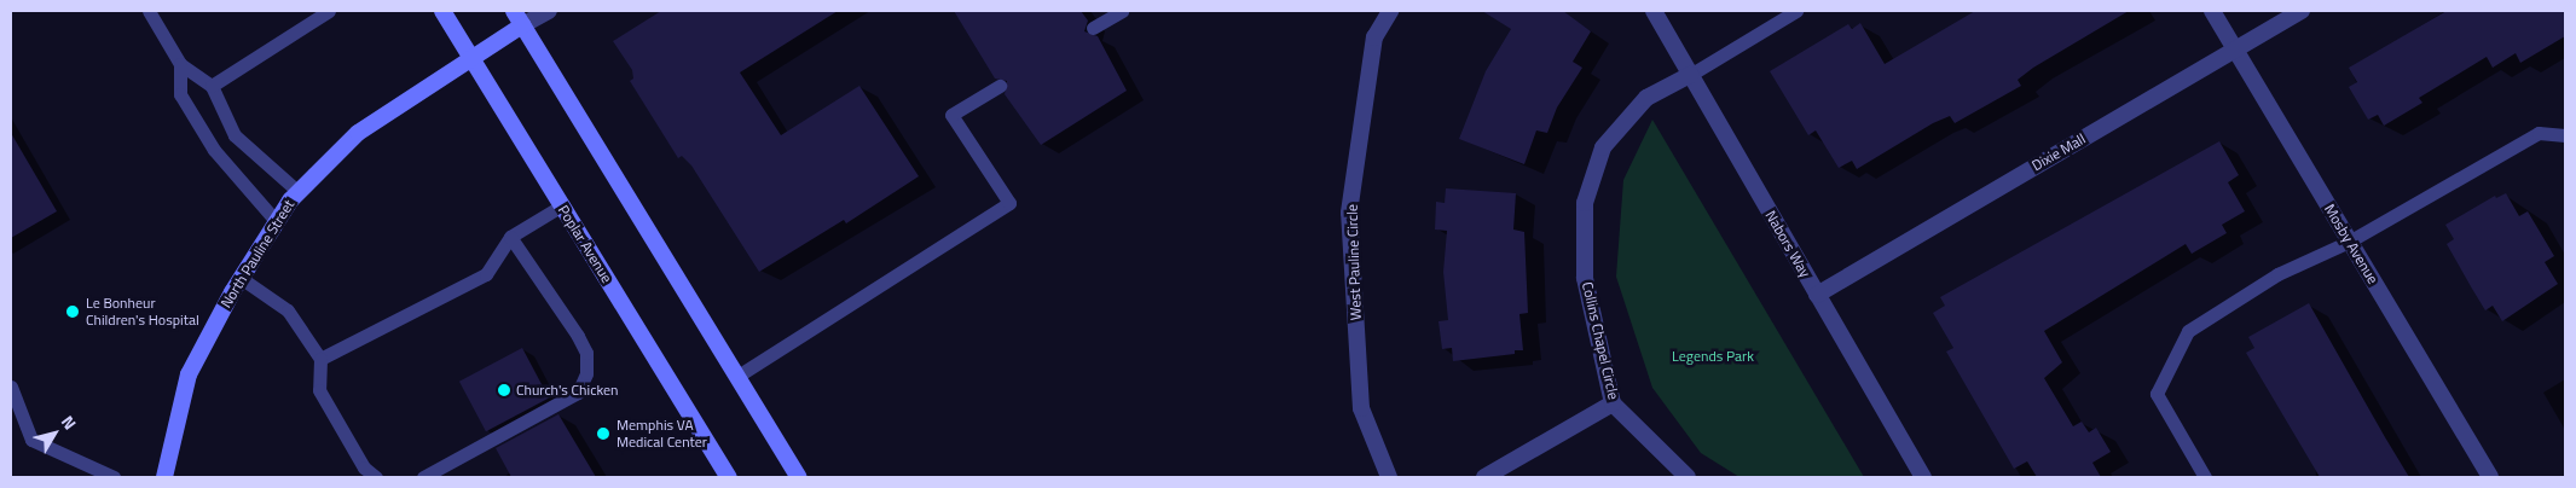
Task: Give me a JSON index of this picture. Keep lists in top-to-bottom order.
{
  "streets": {
    "main road": ["Poplar Avenue", "North Pauline Street"],
    "street": [
      "Dixie Mall",
      "Nabors Way",
      "Mosby Avenue",
      "West Pauline Circle",
      "Collins Chapel Circle"
    ]
  },
  "crossings": [
    ["Dixie Mall", "Nabors Way"],
    ["Dixie Mall", "Mosby Avenue"],
    ["Poplar Avenue", "North Pauline Street"],
    ["Nabors Way", "Collins Chapel Circle"]
  ],
  "parks": ["Legends Park"],
  "places": ["Le Bonheur Children's Hospital", "Church's Chicken", "Memphis VA Medical Center"],
  "north": "top right"
}
